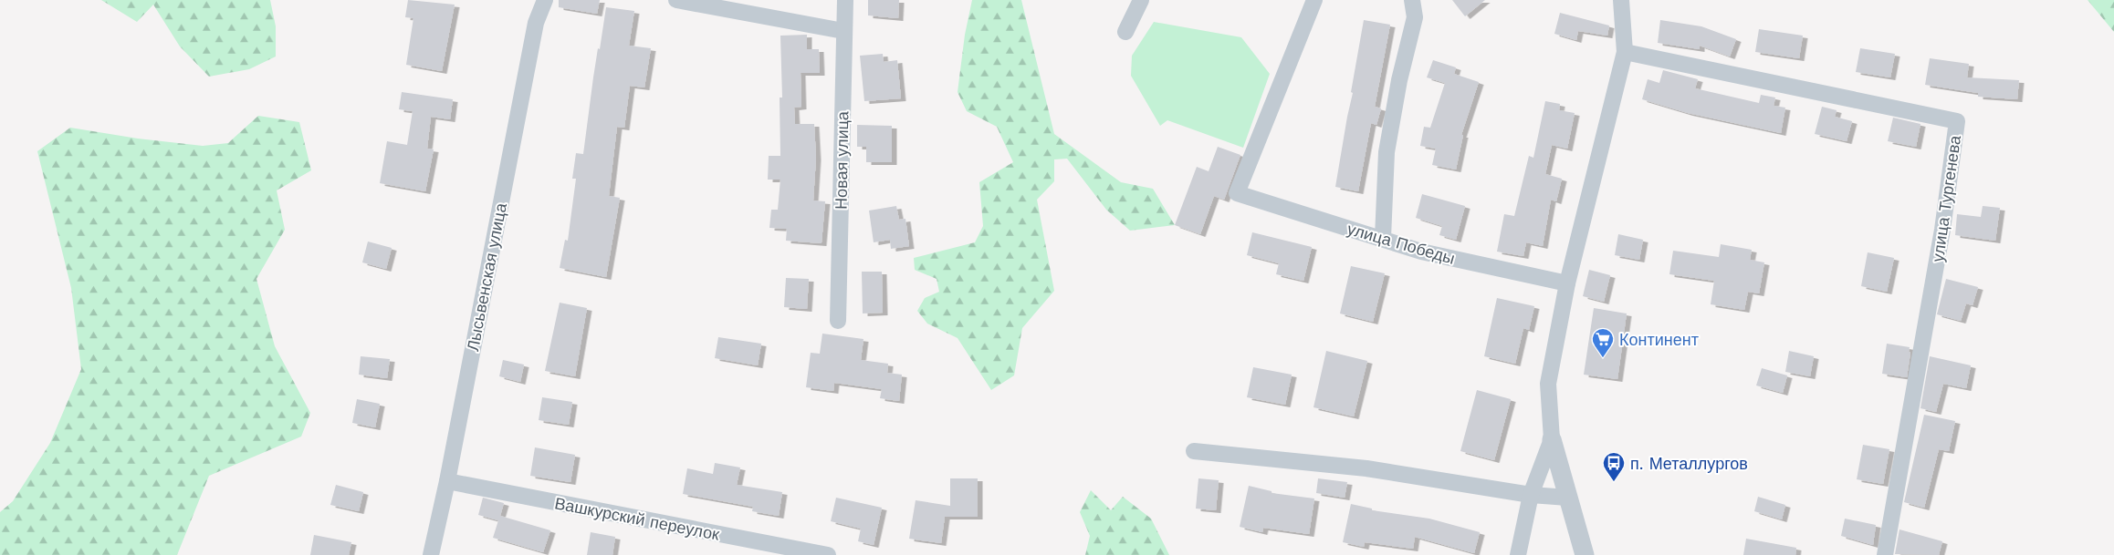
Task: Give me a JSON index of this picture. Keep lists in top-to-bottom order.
{
  "streets": {
    "street": [
      "Новая улица",
      "улица Тургенева",
      "улица Победы",
      "Лысьвенская улица",
      "Вашкурский переулок"
    ]
  },
  "crossings": [
    ["Лысьвенская улица", "Вашкурский переулок"]
  ],
  "places": {
    "supermarket": ["Континент"],
    "bus stop": ["п. Металлургов"]
  }
}
